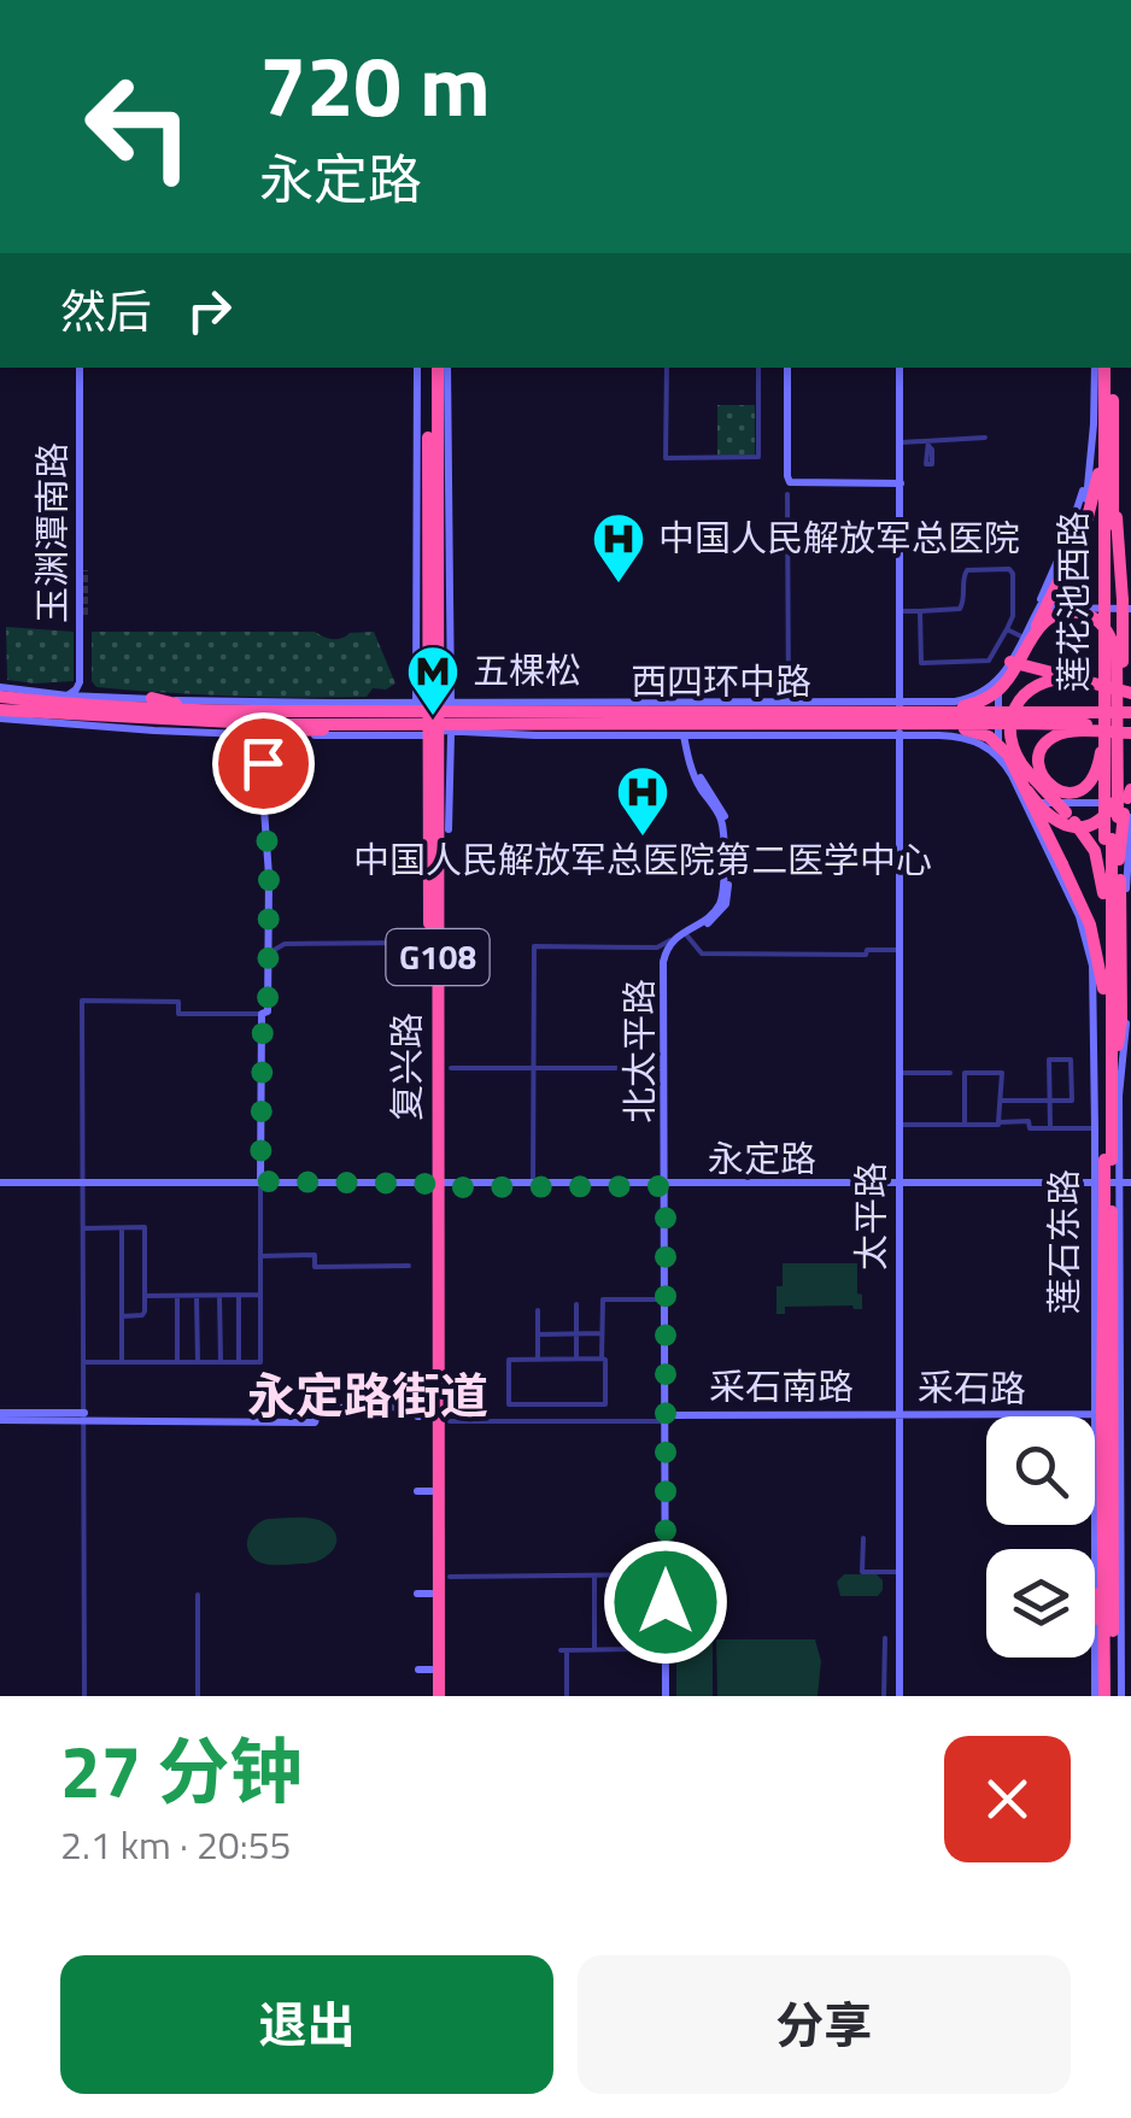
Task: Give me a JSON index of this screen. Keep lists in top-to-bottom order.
{
  "streets": {
    "highway": [
      "莲花池西路",
      "西四环中路",
      "G108",
      "复兴路",
      "莲石东路"
    ],
    "street": [
      "玉渊潭南路",
      "北太平路",
      "永定路",
      "太平路",
      "采石南路",
      "采石路"
    ]
  },
  "crossings": [
    ["玉渊潭南路", "西四环中路"],
    ["莲花池西路", "西四环中路"],
    ["莲花池西路", "莲石东路"],
    ["西四环中路", "北太平路"],
    ["西四环中路", "复兴路"],
    ["西四环中路", "太平路"],
    ["北太平路", "永定路"],
    ["北太平路", "采石南路"],
    ["复兴路", "永定路"],
    ["永定路", "太平路"],
    ["永定路", "莲石东路"],
    ["太平路", "采石南路"],
    ["太平路", "采石路"],
    ["莲石东路", "采石路"],
    ["采石南路", "采石路"]
  ],
  "districts": ["永定路街道"],
  "places": {
    "hospital": ["中国人民解放军总医院", "中国人民解放军总医院第二医学中心"],
    "metro station": ["五棵松"]
  },
  "page": {
    "turn": ["720 m", "永定路"],
    "then": "然后",
    "heading": ["27 分钟", "2.1 km · 20:55"],
    "buttons": ["退出", "分享"]
  }
}
